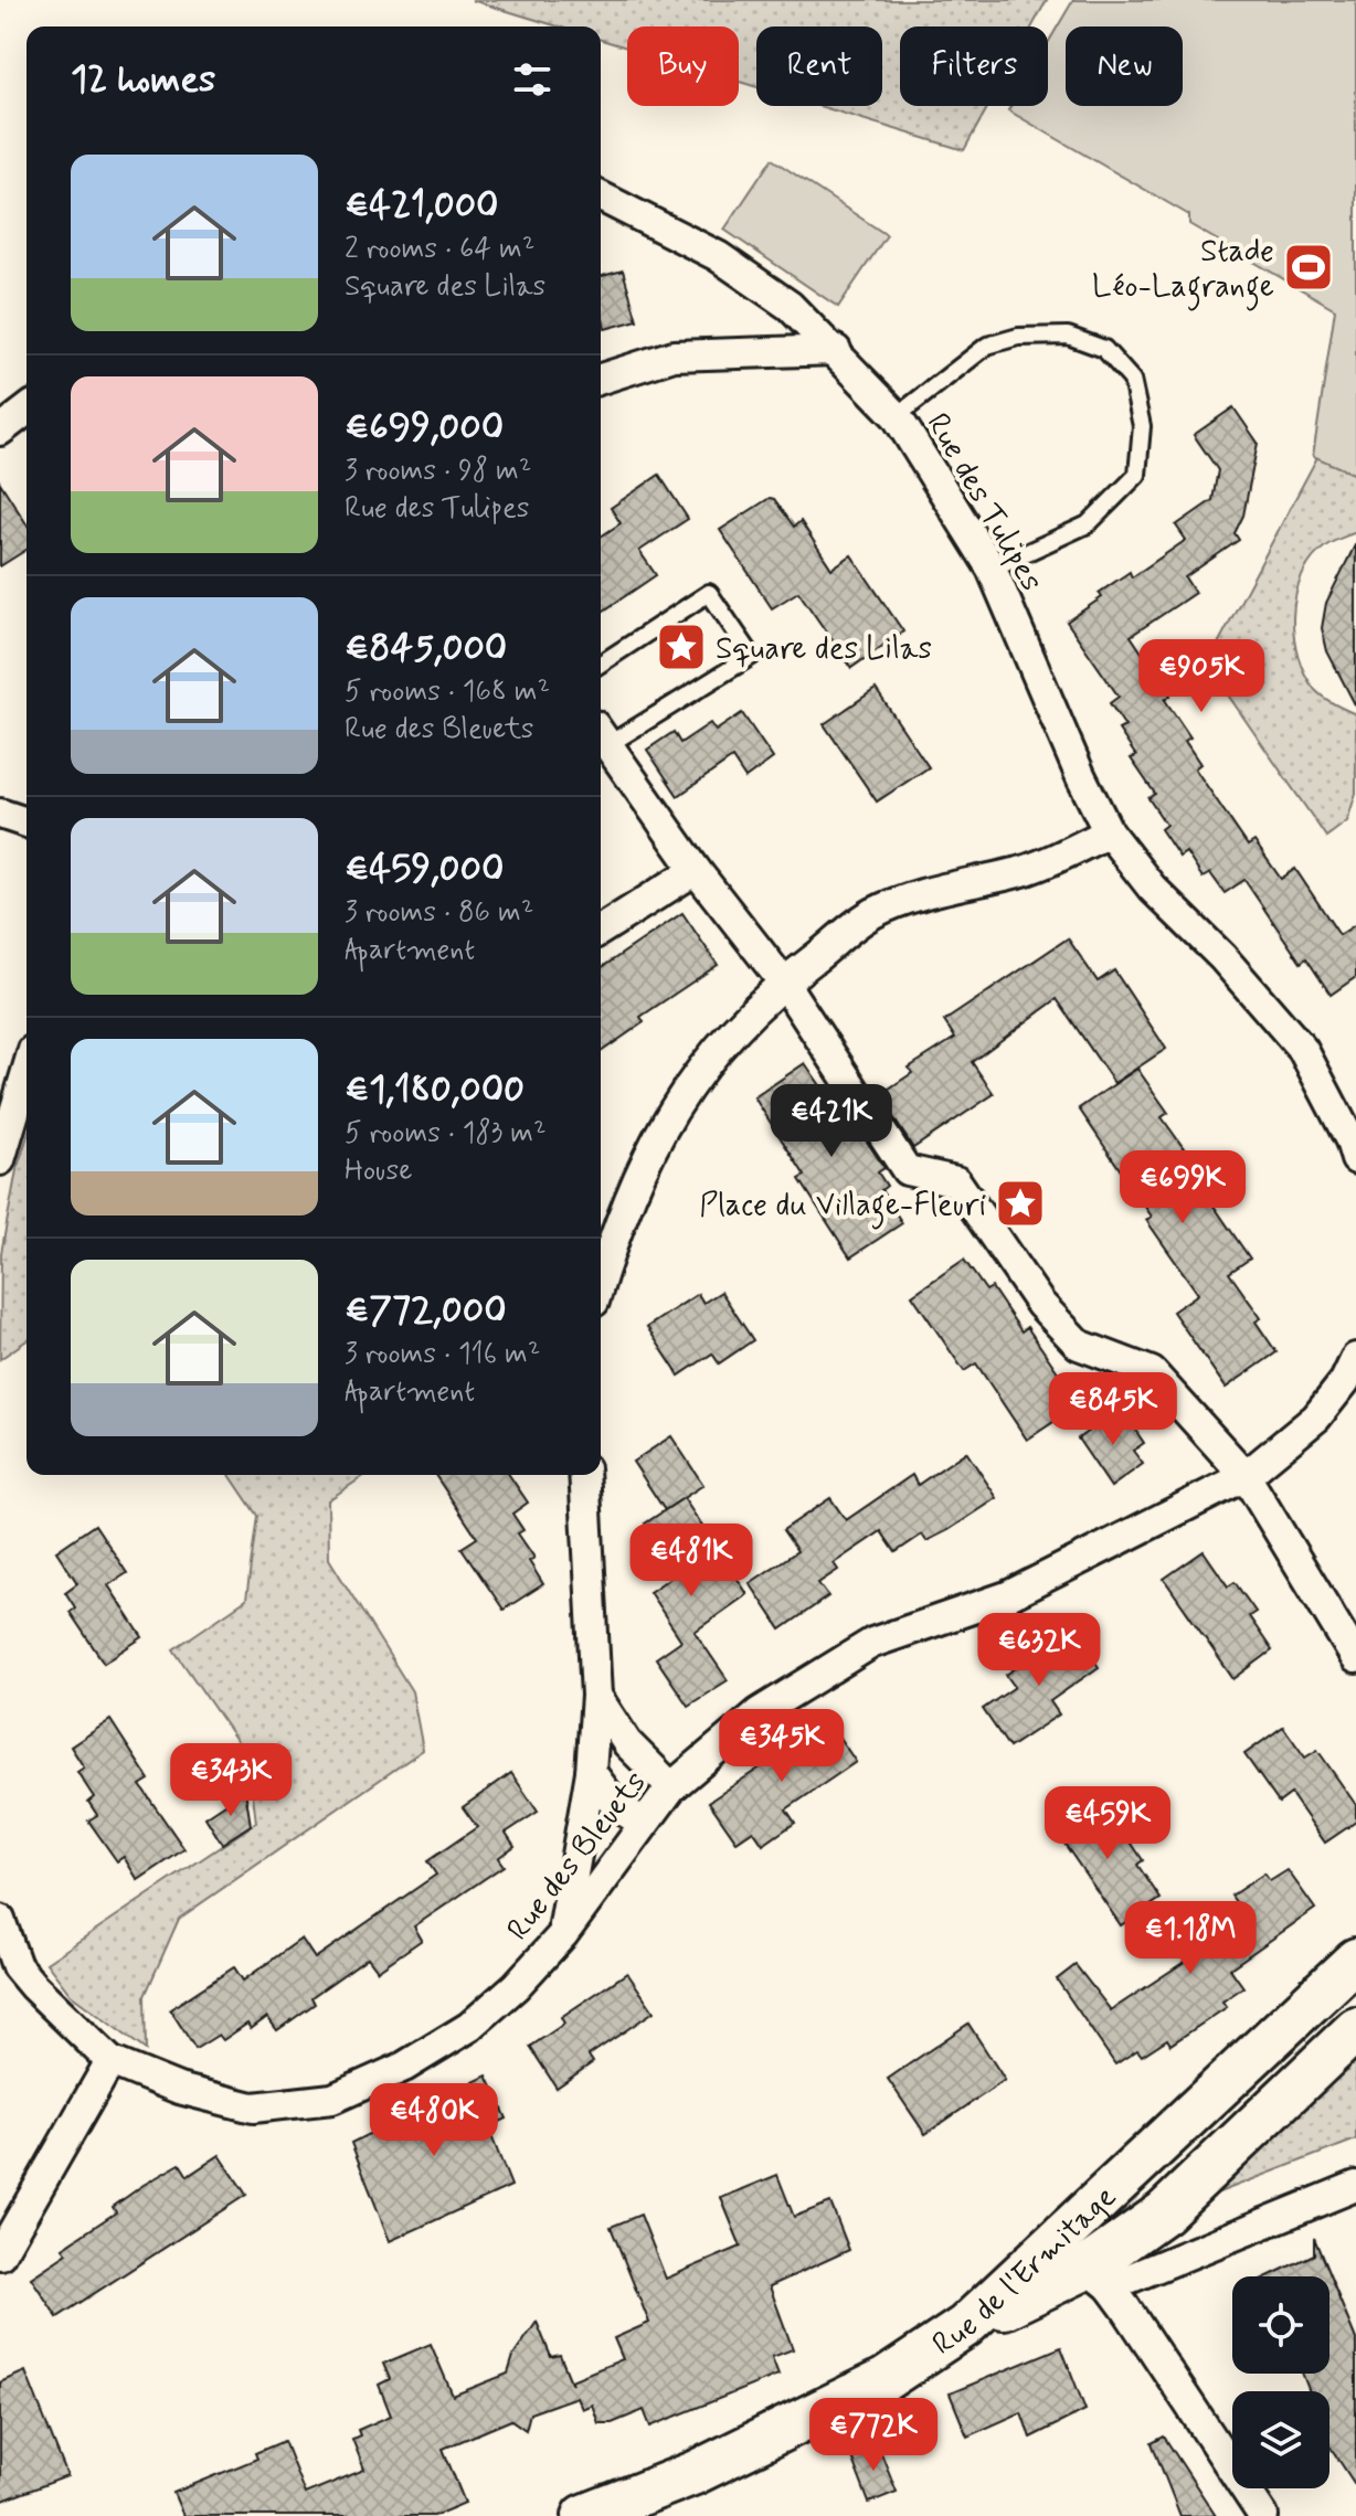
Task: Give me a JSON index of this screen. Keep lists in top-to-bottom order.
{
  "streets": {
    "main road": ["Rue de l'Ermitage"],
    "street": ["Rue des Tulipes", "Rue des Bleuets"]
  },
  "places": {
    "sports": ["Stade Léo-Lagrange"],
    "place": ["Square des Lilas", "Place du Village-Fleuri"]
  },
  "page": {
    "chip": [
      "Buy",
      "Rent",
      "Filters",
      "New"
    ],
    "heading": "12 homes",
    "list": [
      {
        "name": "€421,000",
        "note": "2 rooms · 64 m² · Square des Lilas"
      },
      {
        "name": "€699,000",
        "note": "3 rooms · 98 m² · Rue des Tulipes"
      },
      {
        "name": "€845,000",
        "note": "5 rooms · 168 m² · Rue des Bleuets"
      },
      {
        "name": "€459,000",
        "note": "3 rooms · 86 m² · Apartment"
      },
      {
        "name": "€1,180,000",
        "note": "5 rooms · 183 m² · House"
      },
      {
        "name": "€772,000",
        "note": "3 rooms · 116 m² · Apartment"
      }
    ],
    "price": [
      "€905K",
      "€421K",
      "€699K",
      "€845K",
      "€481K",
      "€632K",
      "€345K",
      "€343K",
      "€459K",
      "€1.18M",
      "€480K",
      "€772K"
    ]
  }
}
